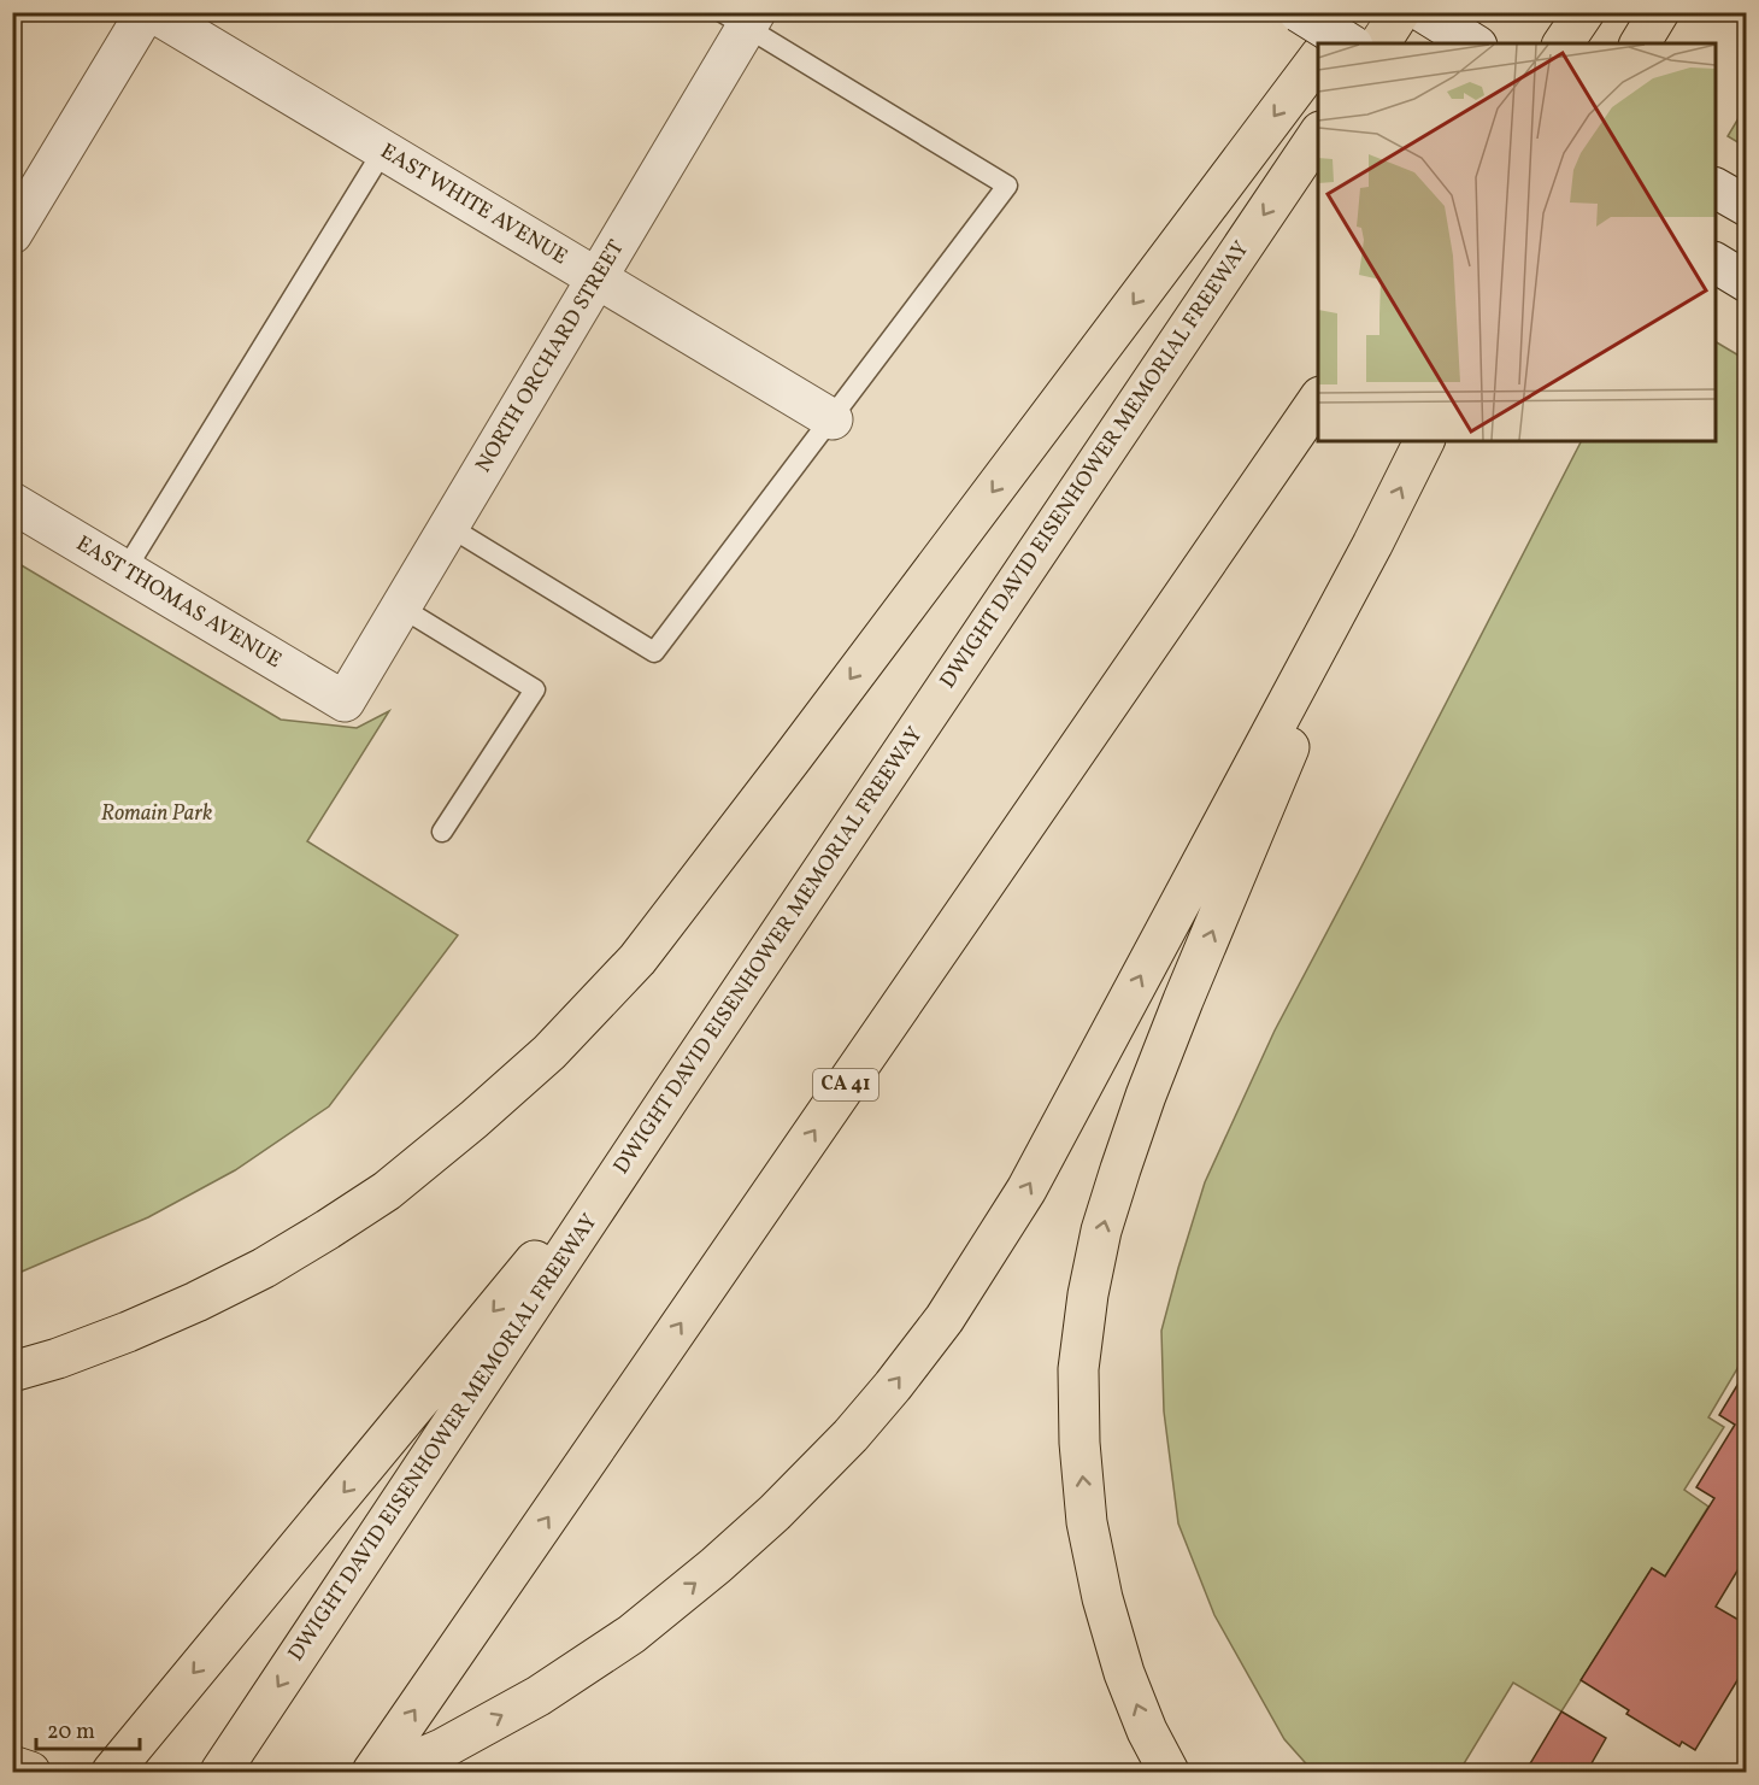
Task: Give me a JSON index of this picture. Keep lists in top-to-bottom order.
{
  "streets": {
    "highway": ["DWIGHT DAVID EISENHOWER MEMORIAL FREEWAY", "CA 41"],
    "street": ["EAST WHITE AVENUE", "NORTH ORCHARD STREET", "EAST THOMAS AVENUE"]
  },
  "crossings": [
    ["EAST WHITE AVENUE", "NORTH ORCHARD STREET"],
    ["NORTH ORCHARD STREET", "EAST THOMAS AVENUE"]
  ],
  "parks": ["Romain Park"],
  "scale_bar": "20 m"
}
